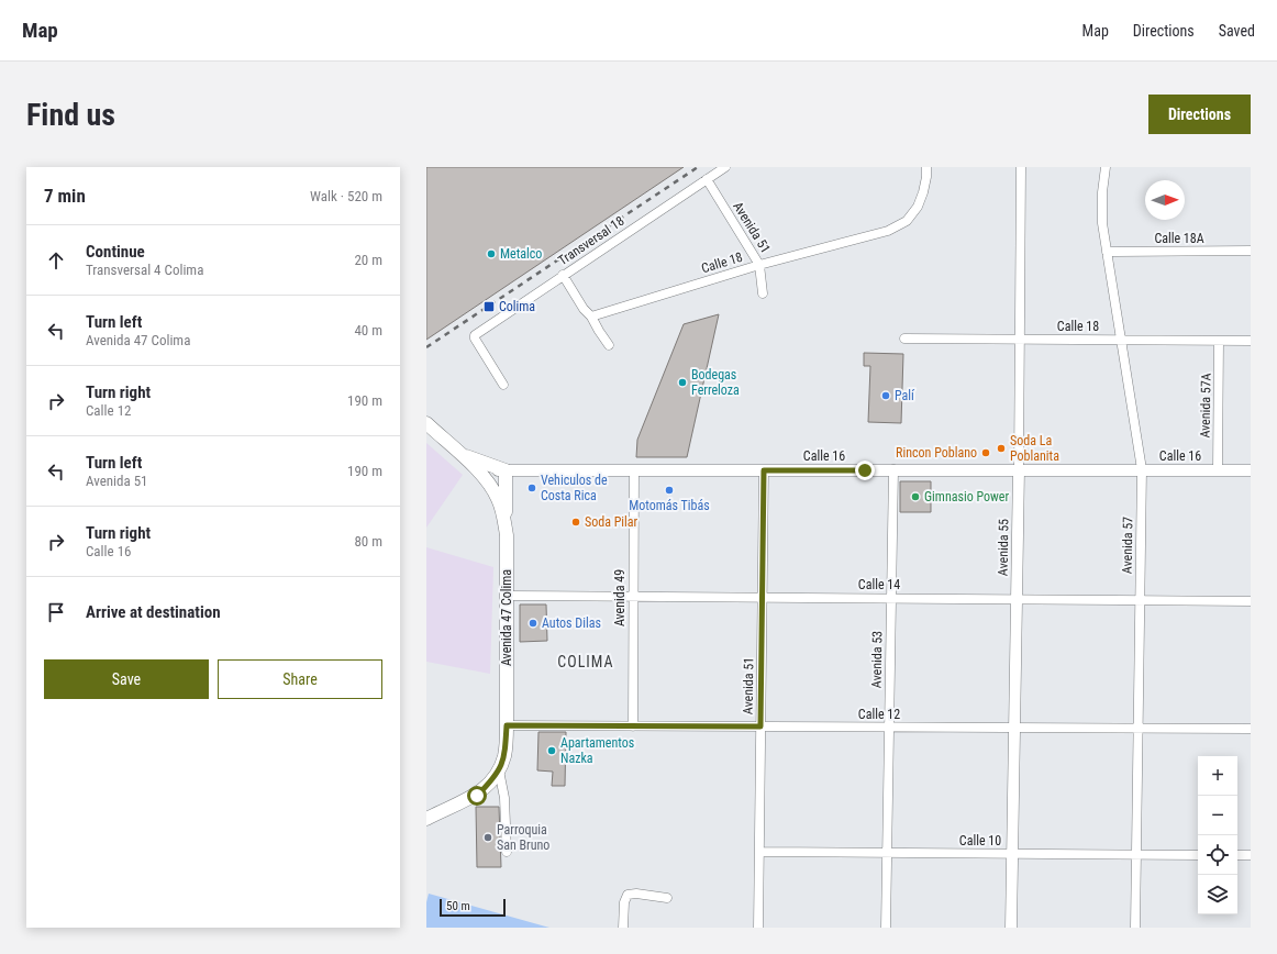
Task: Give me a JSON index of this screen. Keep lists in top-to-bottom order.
{
  "streets": {
    "main road": ["Avenida 47 Colima"],
    "street": [
      "Avenida 51",
      "Calle 18A",
      "Transversal 18",
      "Calle 18",
      "Avenida 57A",
      "Calle 16",
      "Avenida 57",
      "Avenida 55",
      "Calle 14",
      "Avenida 49",
      "Avenida 53",
      "Calle 12",
      "Calle 10"
    ]
  },
  "crossings": [
    ["Avenida 51", "Transversal 18"],
    ["Avenida 51", "Calle 18"],
    ["Avenida 51", "Calle 16"],
    ["Avenida 51", "Calle 14"],
    ["Avenida 51", "Calle 12"],
    ["Avenida 51", "Calle 10"],
    ["Calle 18A", "Avenida 57"],
    ["Calle 18", "Avenida 57A"],
    ["Calle 18", "Avenida 57"],
    ["Calle 18", "Avenida 55"],
    ["Avenida 57A", "Calle 16"],
    ["Calle 16", "Avenida 57"],
    ["Calle 16", "Avenida 55"],
    ["Calle 16", "Avenida 49"],
    ["Calle 16", "Avenida 47 Colima"],
    ["Calle 16", "Avenida 53"],
    ["Avenida 57", "Calle 14"],
    ["Avenida 57", "Calle 12"],
    ["Avenida 57", "Calle 10"],
    ["Avenida 55", "Calle 14"],
    ["Avenida 55", "Calle 12"],
    ["Avenida 55", "Calle 10"],
    ["Calle 14", "Avenida 49"],
    ["Calle 14", "Avenida 47 Colima"],
    ["Calle 14", "Avenida 53"],
    ["Avenida 49", "Calle 12"],
    ["Avenida 47 Colima", "Calle 12"],
    ["Avenida 53", "Calle 12"],
    ["Avenida 53", "Calle 10"]
  ],
  "districts": ["COLIMA"],
  "places": {
    "other": [
      "Metalco",
      "Bodegas Ferreloza",
      "Palí",
      "Soda La Poblanita",
      "Rincon Poblano",
      "Vehiculos de Costa Rica",
      "Motomás Tibás",
      "Gimnasio Power",
      "Soda Pilar",
      "Autos Dilas",
      "Apartamentos Nazka",
      "Parroquia San Bruno"
    ],
    "transit": ["Colima"]
  },
  "scale_bar": "50 m",
  "north": "right",
  "page": {
    "header": "Map",
    "nav": ["Map", "Directions", "Saved"],
    "buttons": [
      "Directions",
      ["Save", "Share"]
    ],
    "title": "Find us",
    "heading": ["7 min", "Walk · 520 m"],
    "list": [
      ["Continue", "Transversal 4 Colima", "20 m"],
      ["Turn left", "Avenida 47 Colima", "40 m"],
      ["Turn right", "Calle 12", "190 m"],
      ["Turn left", "Avenida 51", "190 m"],
      ["Turn right", "Calle 16", "80 m"],
      "Arrive at destination"
    ],
    "map_buttons": ["+", "−"],
    "scale": "50 m"
  }
}
